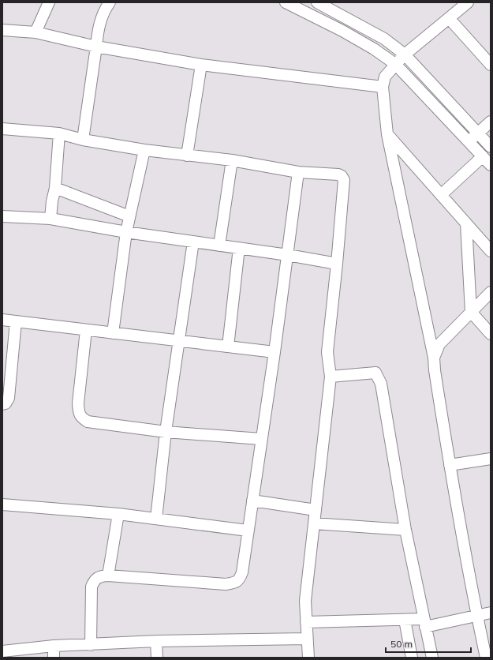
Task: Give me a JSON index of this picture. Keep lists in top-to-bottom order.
{
  "scale_bar": "50 m"
}
